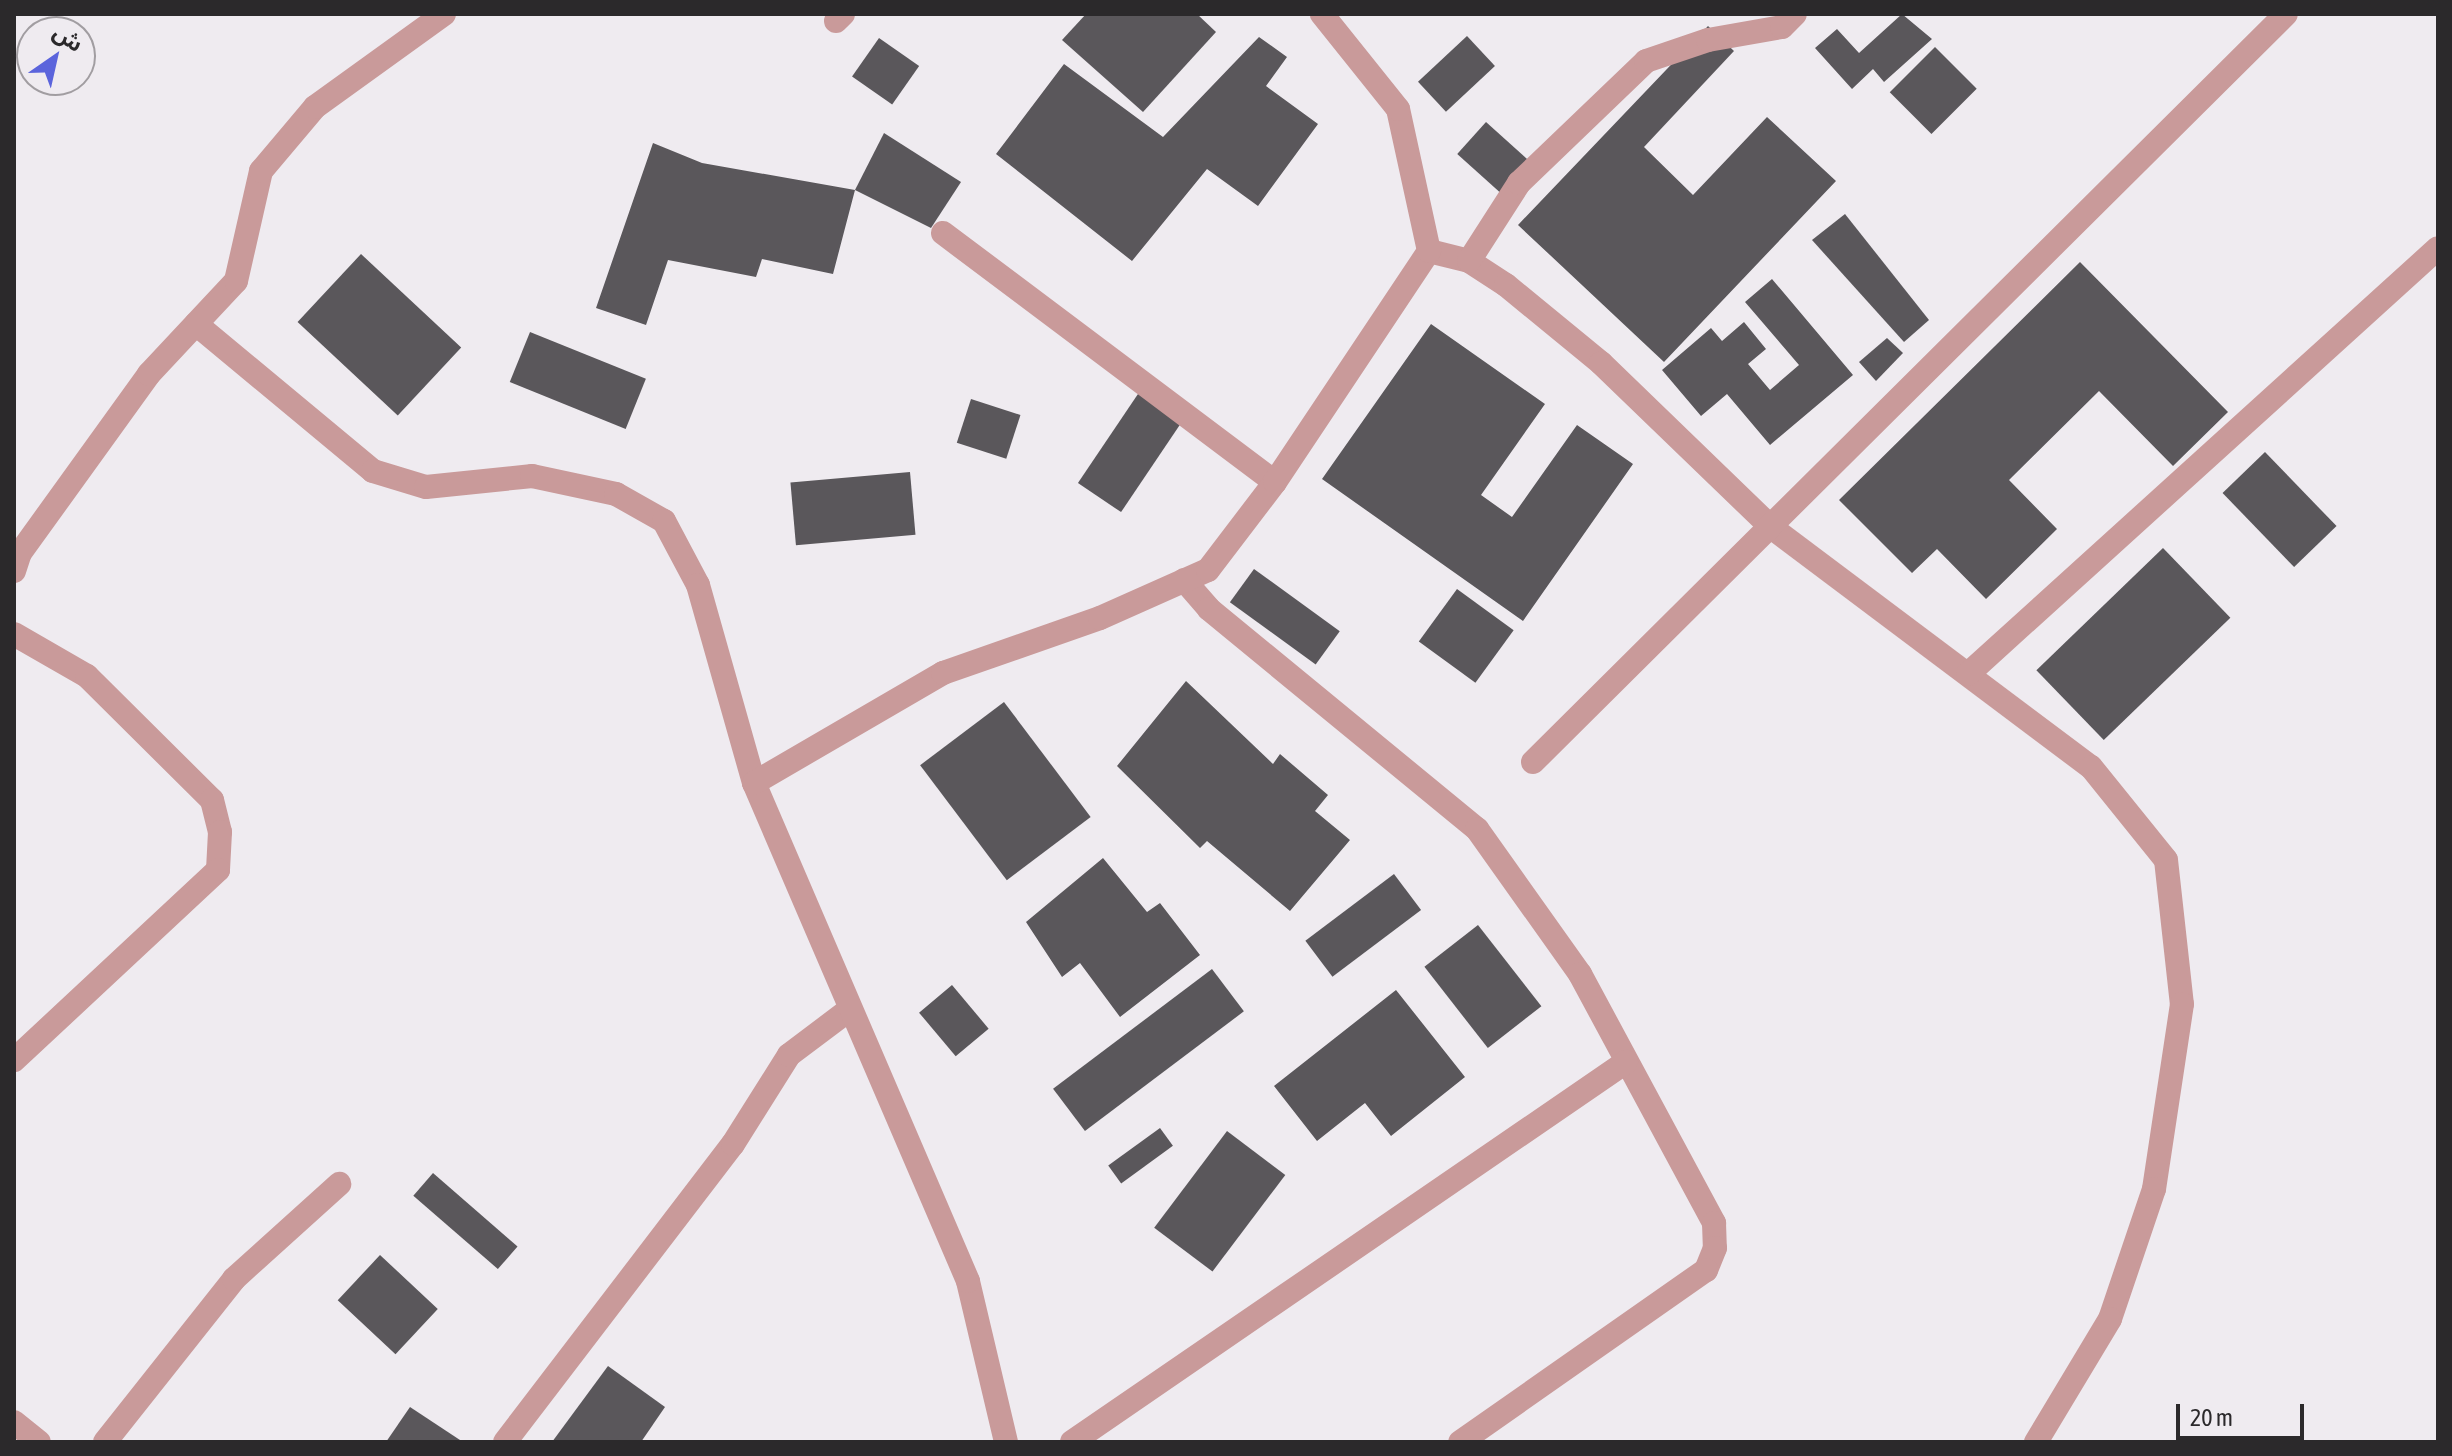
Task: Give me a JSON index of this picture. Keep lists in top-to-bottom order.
{
  "scale_bar": "20 m",
  "north": "top right"
}
